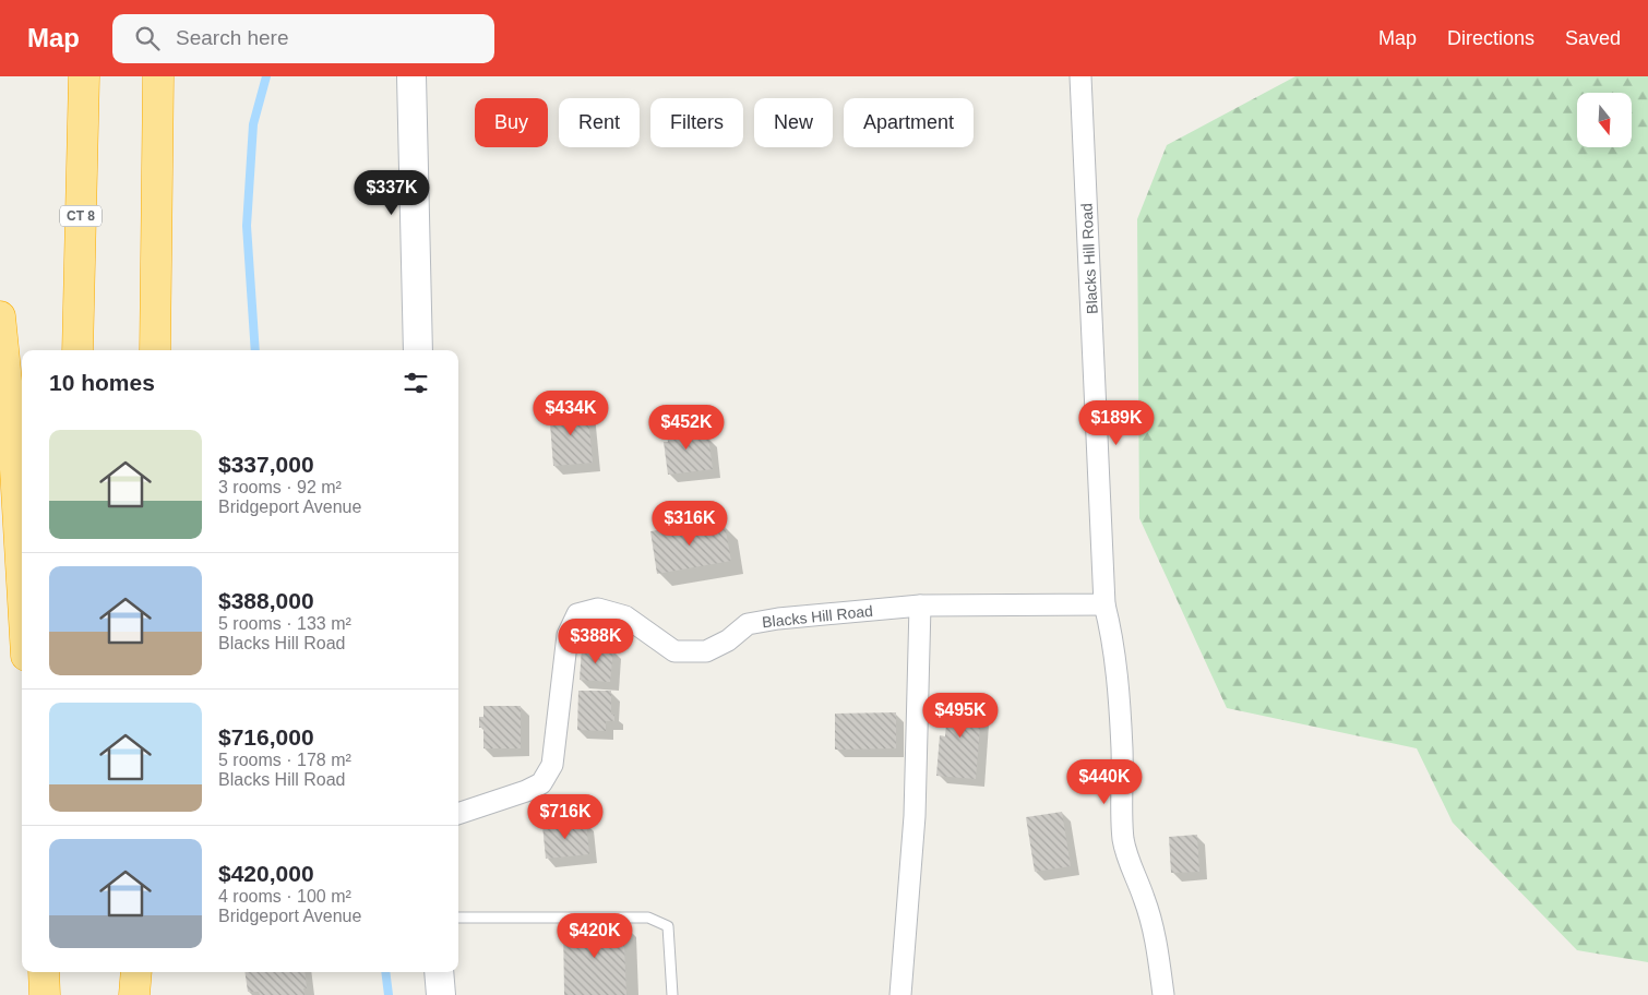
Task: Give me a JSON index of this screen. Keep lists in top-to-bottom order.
{
  "streets": {
    "highway": ["CT 8"],
    "street": ["Blacks Hill Road"]
  },
  "north": "bottom",
  "page": {
    "header": "Map",
    "search": "Search here",
    "nav": ["Map", "Directions", "Saved"],
    "chip": [
      "Buy",
      "Rent",
      "Filters",
      "New",
      "Apartment"
    ],
    "price": [
      "$337K",
      "$434K",
      "$189K",
      "$452K",
      "$316K",
      "$388K",
      "$495K",
      "$440K",
      "$716K",
      "$420K"
    ],
    "heading": "10 homes",
    "list": [
      {
        "name": "$337,000",
        "note": "3 rooms · 92 m² · Bridgeport Avenue"
      },
      {
        "name": "$388,000",
        "note": "5 rooms · 133 m² · Blacks Hill Road"
      },
      {
        "name": "$716,000",
        "note": "5 rooms · 178 m² · Blacks Hill Road"
      },
      {
        "name": "$420,000",
        "note": "4 rooms · 100 m² · Bridgeport Avenue"
      }
    ]
  }
}
